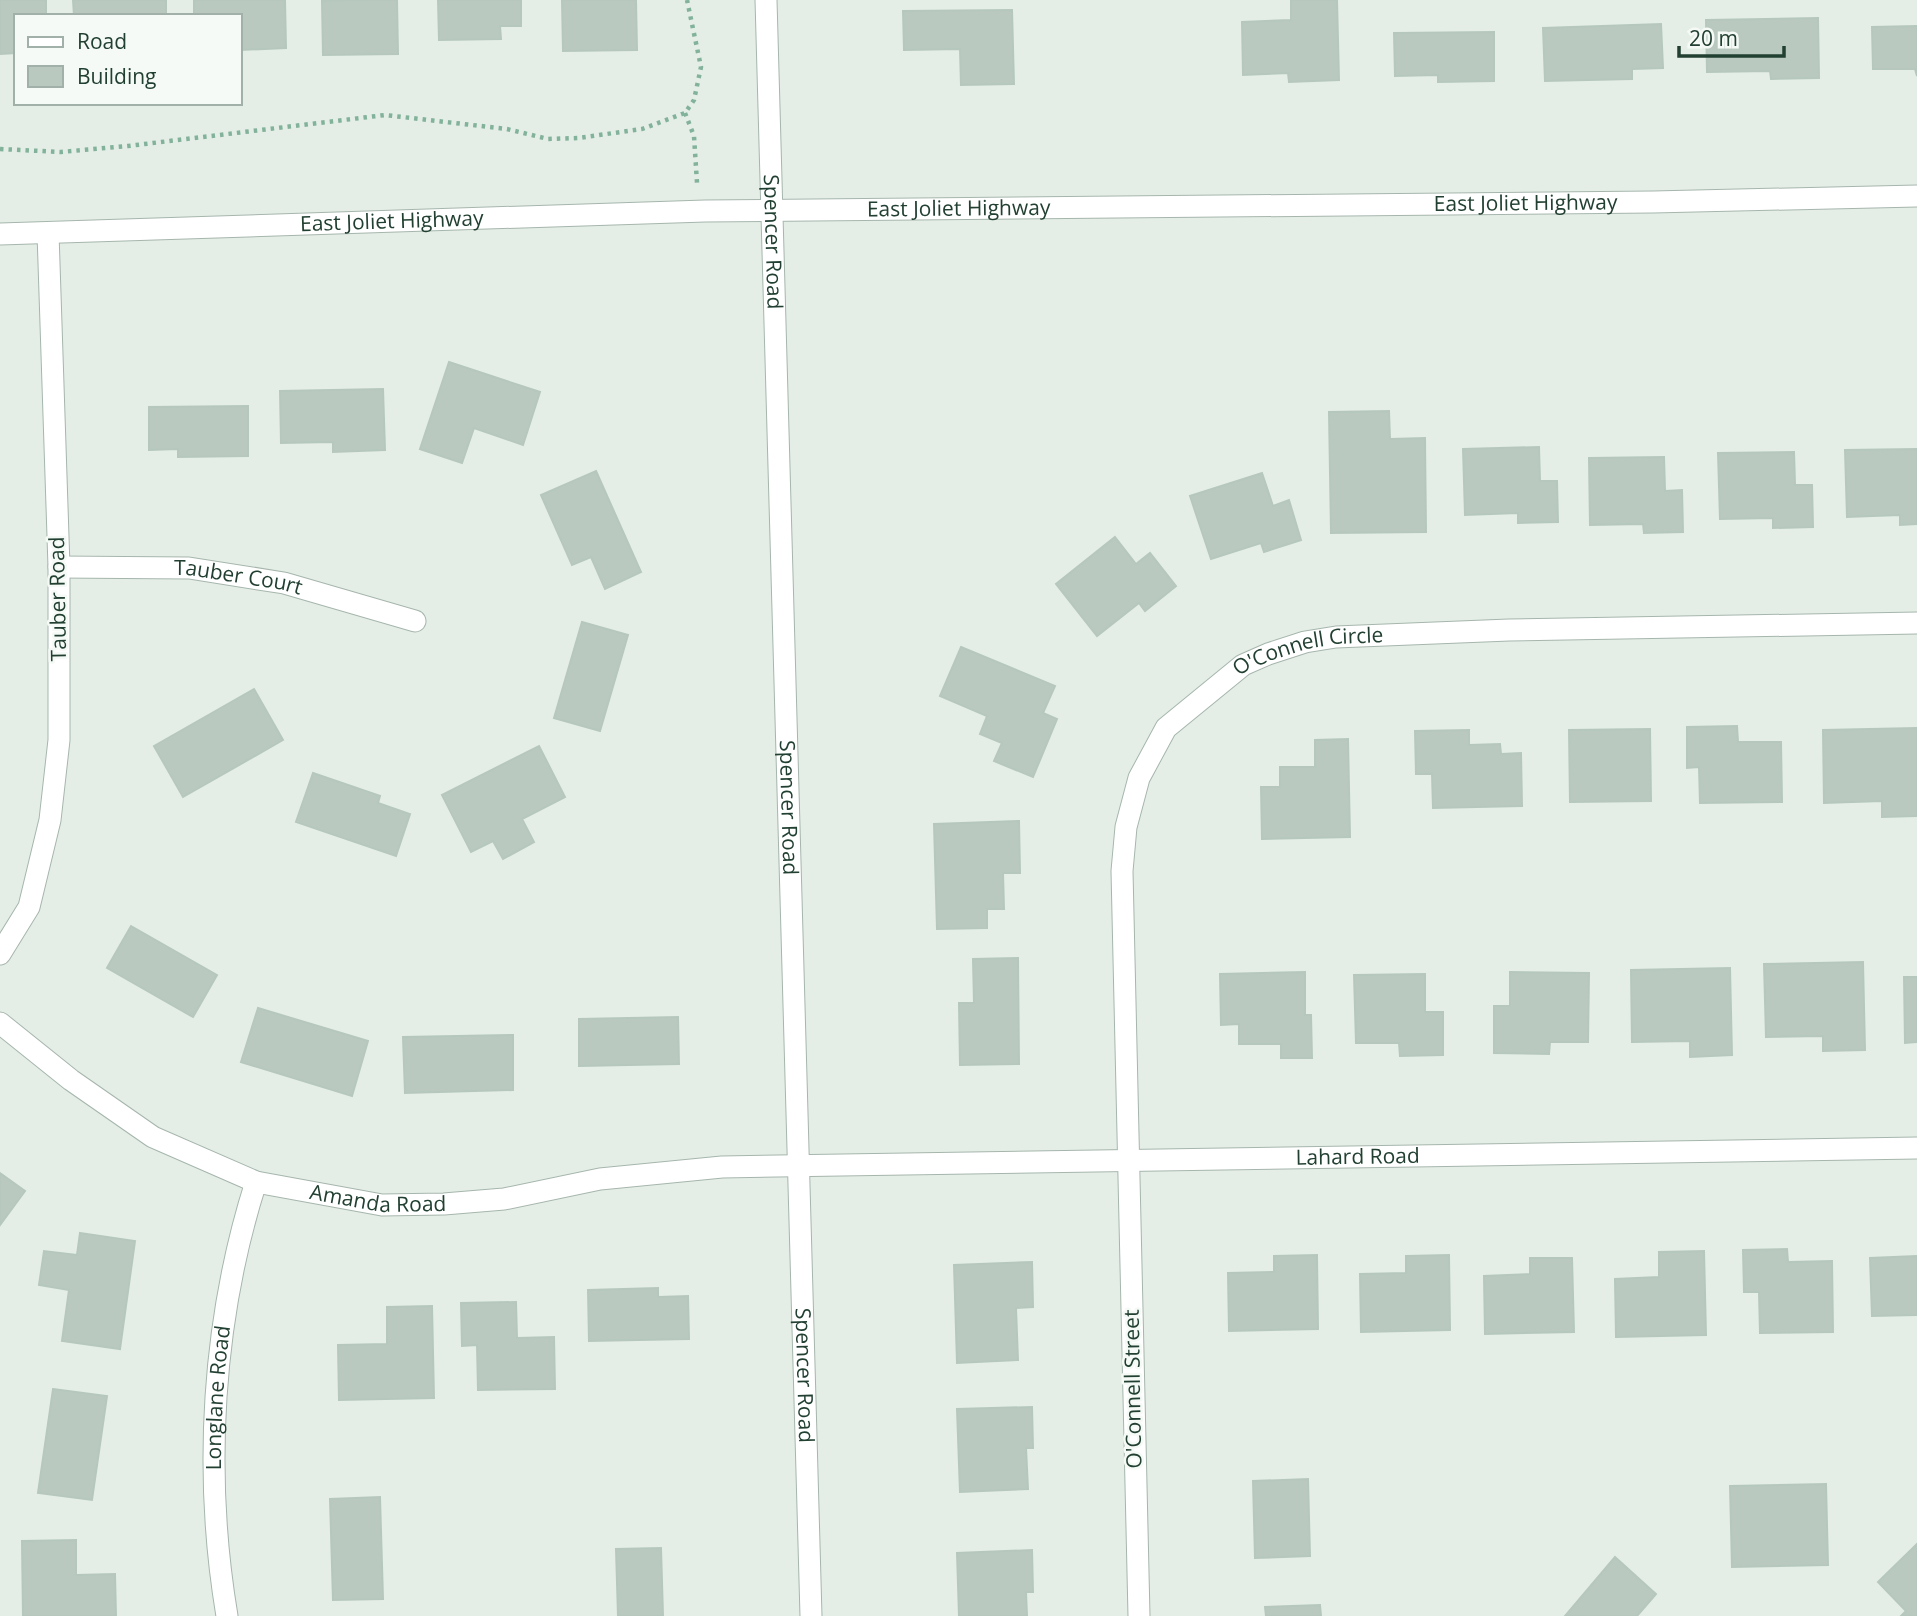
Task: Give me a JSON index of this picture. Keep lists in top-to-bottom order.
{
  "streets": {
    "street": [
      "East Joliet Highway",
      "Spencer Road",
      "Tauber Court",
      "Tauber Road",
      "O'Connell Circle",
      "Lahard Road",
      "Amanda Road",
      "O'Connell Street",
      "Longlane Road"
    ]
  },
  "crossings": [
    ["East Joliet Highway", "Spencer Road"],
    ["East Joliet Highway", "Tauber Road"],
    ["Spencer Road", "Lahard Road"],
    ["Spencer Road", "Amanda Road"],
    ["Tauber Court", "Tauber Road"],
    ["O'Connell Circle", "Lahard Road"],
    ["O'Connell Circle", "O'Connell Street"],
    ["Lahard Road", "Amanda Road"],
    ["Lahard Road", "O'Connell Street"],
    ["Amanda Road", "Longlane Road"]
  ],
  "legend": ["Road", "Building"],
  "scale_bar": "20 m"
}
